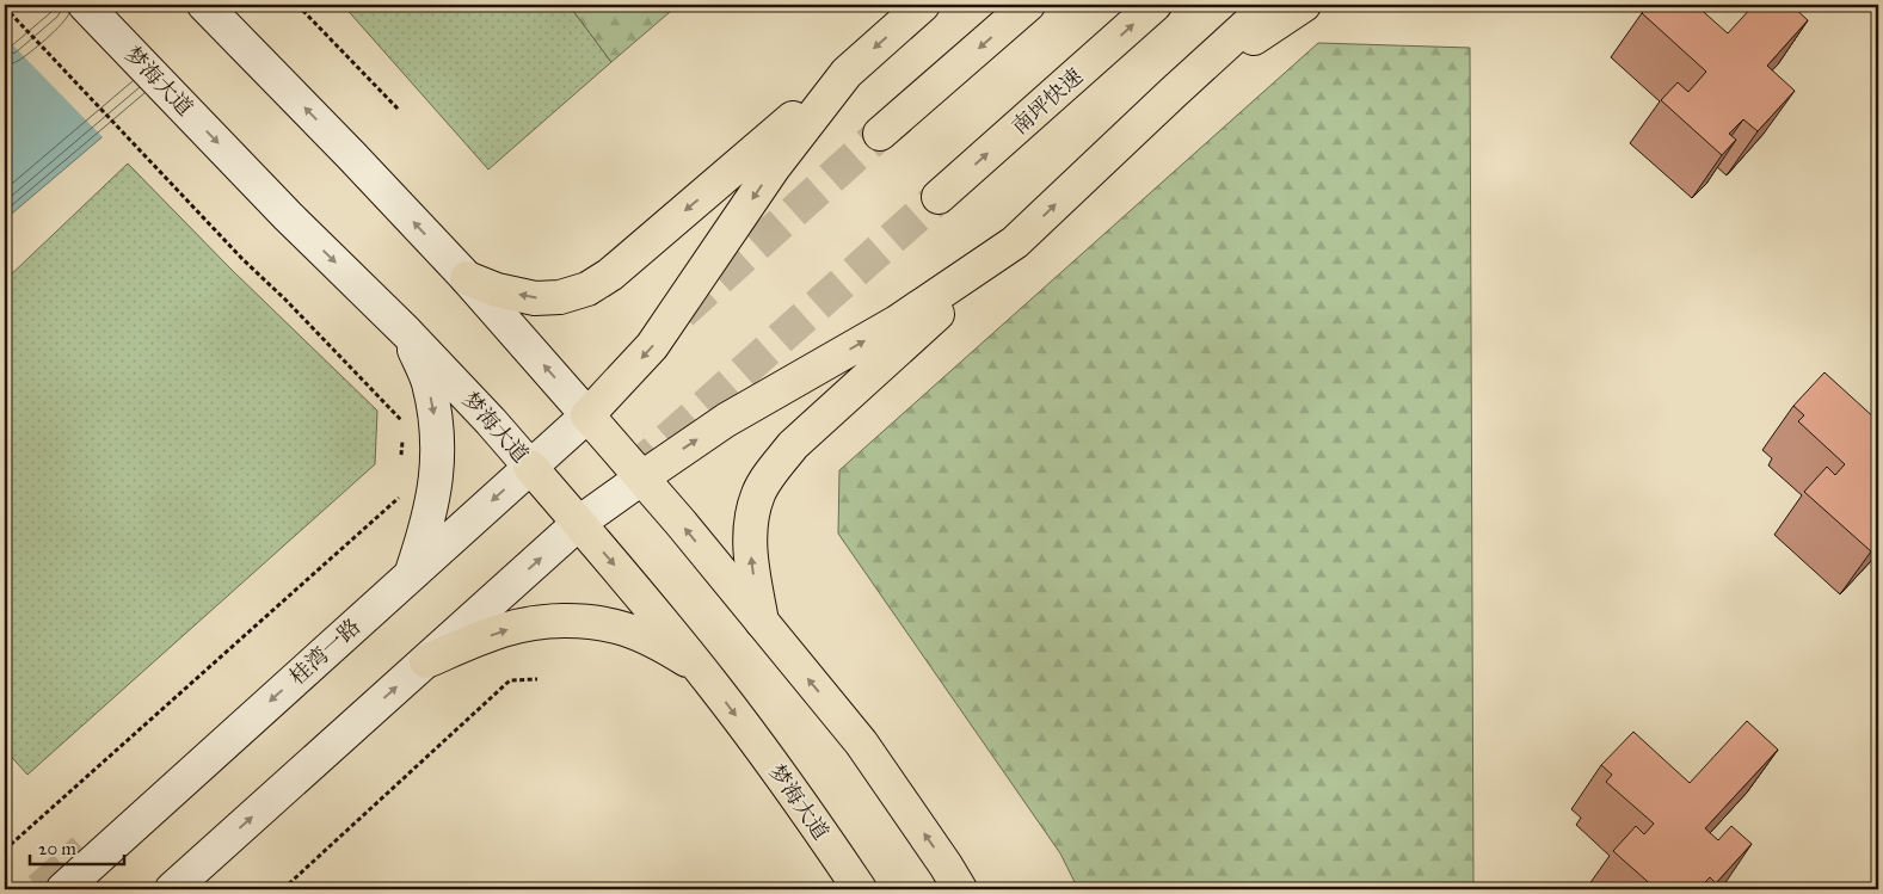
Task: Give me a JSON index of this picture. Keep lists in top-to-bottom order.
{
  "streets": {
    "main road": ["梦海大道", "南坪快速", "桂湾一路"]
  },
  "crossings": [
    ["梦海大道", "桂湾一路"]
  ],
  "scale_bar": "20 m"
}
